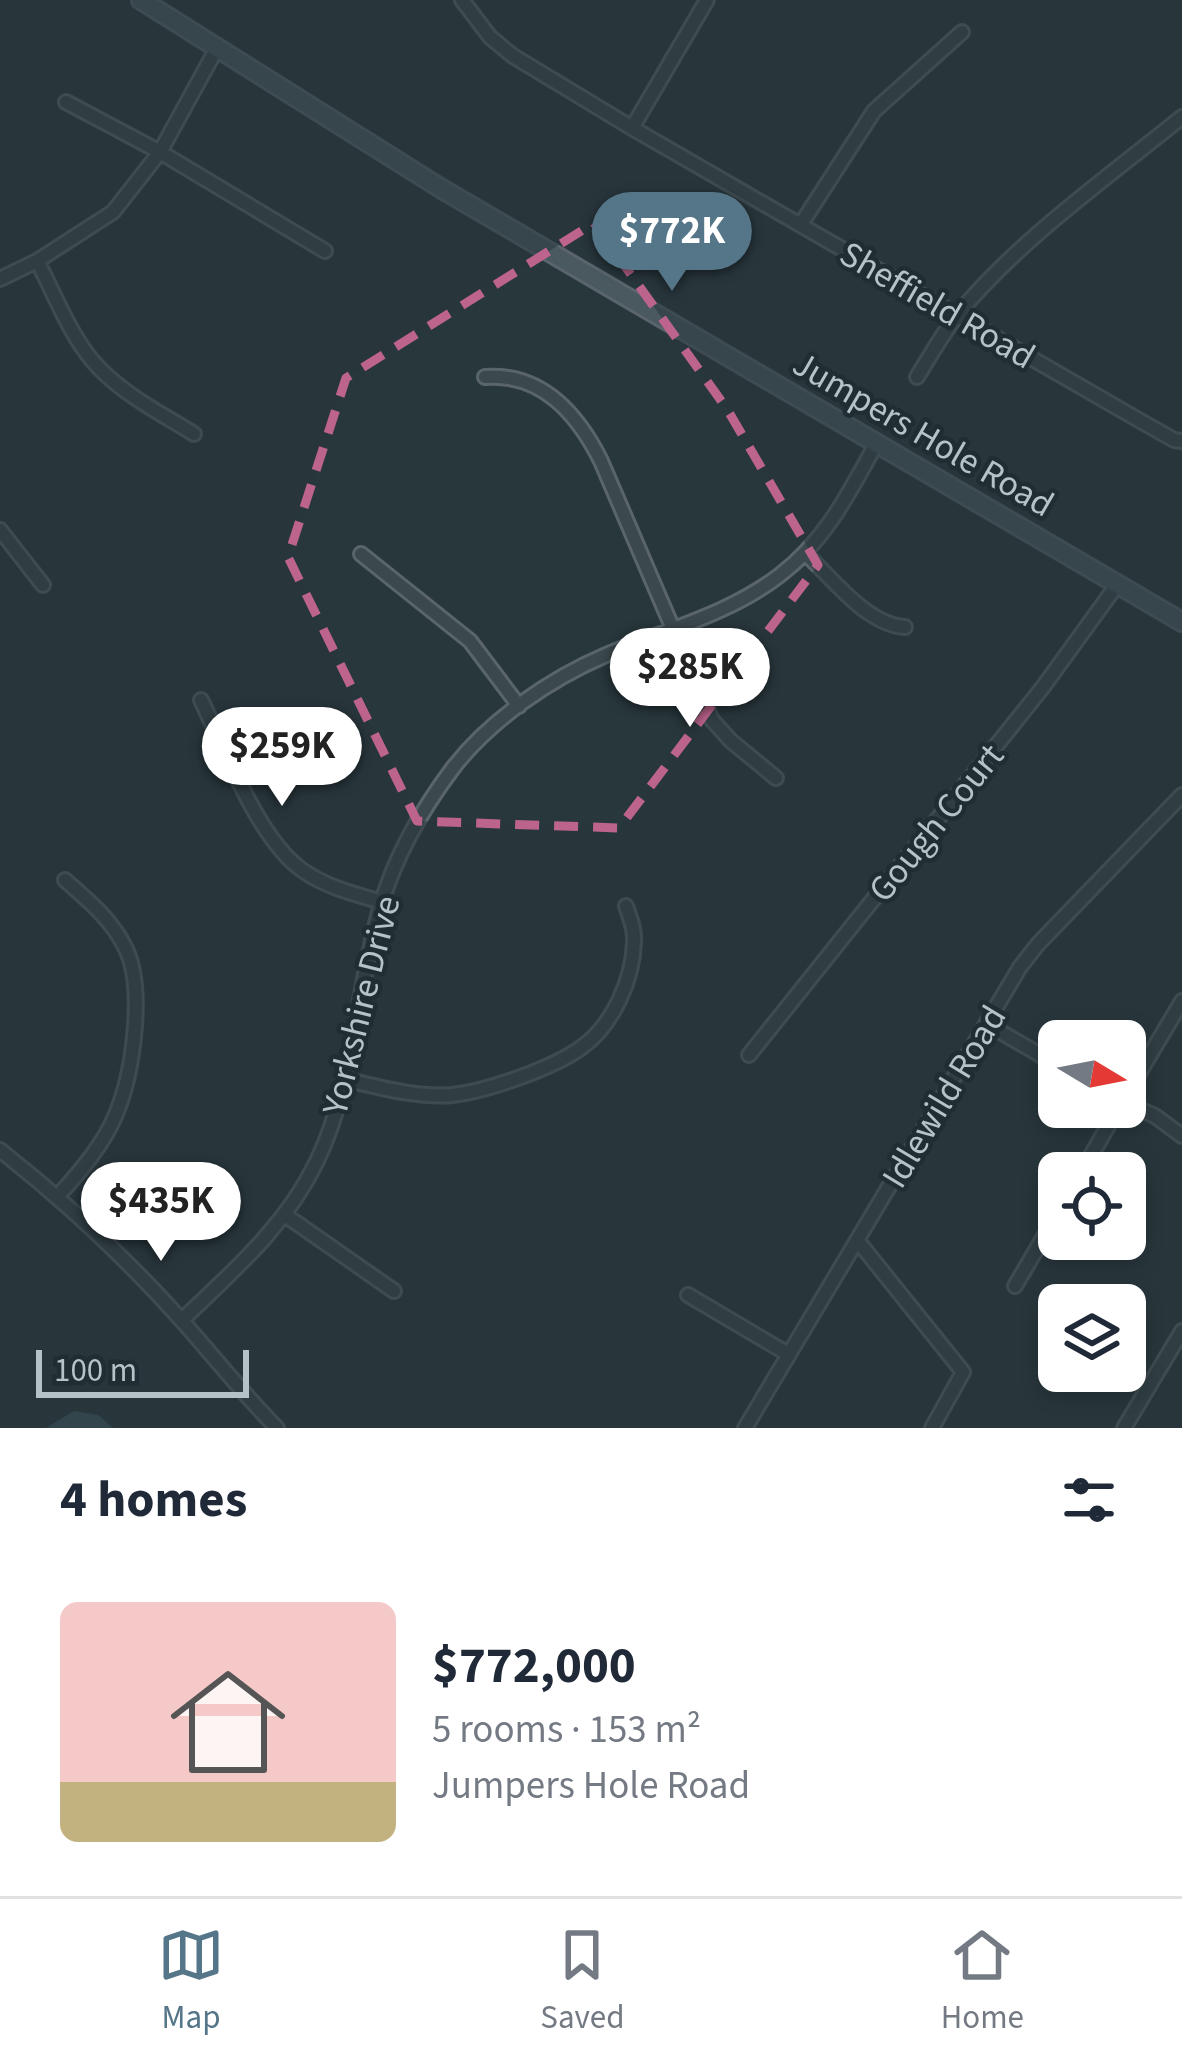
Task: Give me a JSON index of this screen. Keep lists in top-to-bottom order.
{
  "streets": {
    "main road": ["Jumpers Hole Road"],
    "street": [
      "Sheffield Road",
      "Gough Court",
      "Yorkshire Drive",
      "Idlewild Road"
    ]
  },
  "crossings": [
    ["Jumpers Hole Road", "Gough Court"],
    ["Jumpers Hole Road", "Yorkshire Drive"]
  ],
  "scale_bar": "100 m",
  "north": "right",
  "page": {
    "price": [
      "$772K",
      "$285K",
      "$259K",
      "$435K"
    ],
    "scale": "100 m",
    "heading": "4 homes",
    "list": [
      {
        "name": "$772,000",
        "note": "5 rooms · 153 m² · Jumpers Hole Road"
      }
    ],
    "tabs": ["Map", "Saved", "Home"]
  }
}
